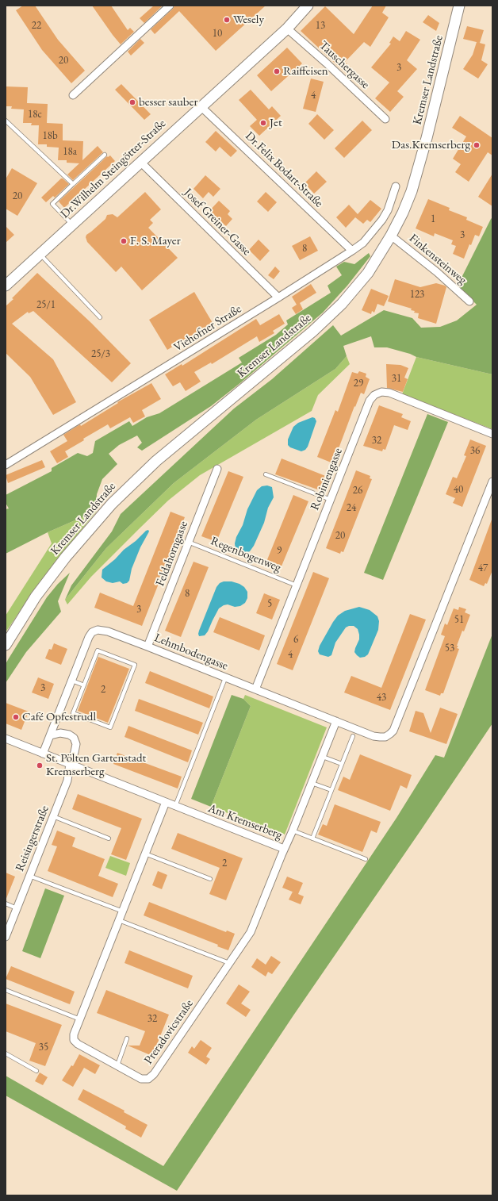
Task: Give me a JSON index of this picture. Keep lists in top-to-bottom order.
{
  "streets": {
    "main road": ["Kremser Landstraße", "Dr.Wilhelm Steingötter-Straße"],
    "street": [
      "Tauschergasse",
      "Dr.Felix Bodart-Straße",
      "Josef Greiner-Gasse",
      "Finkensteinweg",
      "Viehofner Straße",
      "Robiniengasse",
      "Feldahorngasse",
      "Lehmbodengasse",
      "Am Kremserberg",
      "Reisingerstraße",
      "Preradovicstraße"
    ],
    "lane": ["Regenbogenweg"]
  },
  "crossings": [
    ["Tauschergasse", "Dr.Wilhelm Steingötter-Straße"],
    ["Kremser Landstraße", "Finkensteinweg"],
    ["Dr.Wilhelm Steingötter-Straße", "Dr.Felix Bodart-Straße"],
    ["Dr.Wilhelm Steingötter-Straße", "Josef Greiner-Gasse"],
    ["Dr.Felix Bodart-Straße", "Viehofner Straße"],
    ["Josef Greiner-Gasse", "Viehofner Straße"],
    ["Robiniengasse", "Regenbogenweg"],
    ["Robiniengasse", "Lehmbodengasse"],
    ["Feldahorngasse", "Regenbogenweg"],
    ["Feldahorngasse", "Lehmbodengasse"],
    ["Lehmbodengasse", "Am Kremserberg"],
    ["Am Kremserberg", "Reisingerstraße"],
    ["Am Kremserberg", "Preradovicstraße"]
  ],
  "places": [
    "Wesely",
    "Raiffeisen",
    "besser sauber",
    "Jet",
    "Das.Kremserberg",
    "F. S. Mayer",
    "Café Opfestrudl",
    "St. Pölten Gartenstadt Kremserberg"
  ],
  "house_numbers": [
    "22",
    "13",
    "10",
    "20",
    "3",
    "4",
    "18c",
    "18b",
    "18a",
    "20",
    "1",
    "3",
    "8",
    "123",
    "25/1",
    "25/3",
    "31",
    "29",
    "32",
    "36",
    "40",
    "26",
    "24",
    "20",
    "9",
    "47",
    "8",
    "5",
    "3",
    "51",
    "6",
    "53",
    "4",
    "3",
    "2",
    "43",
    "2",
    "32",
    "35"
  ]
}
